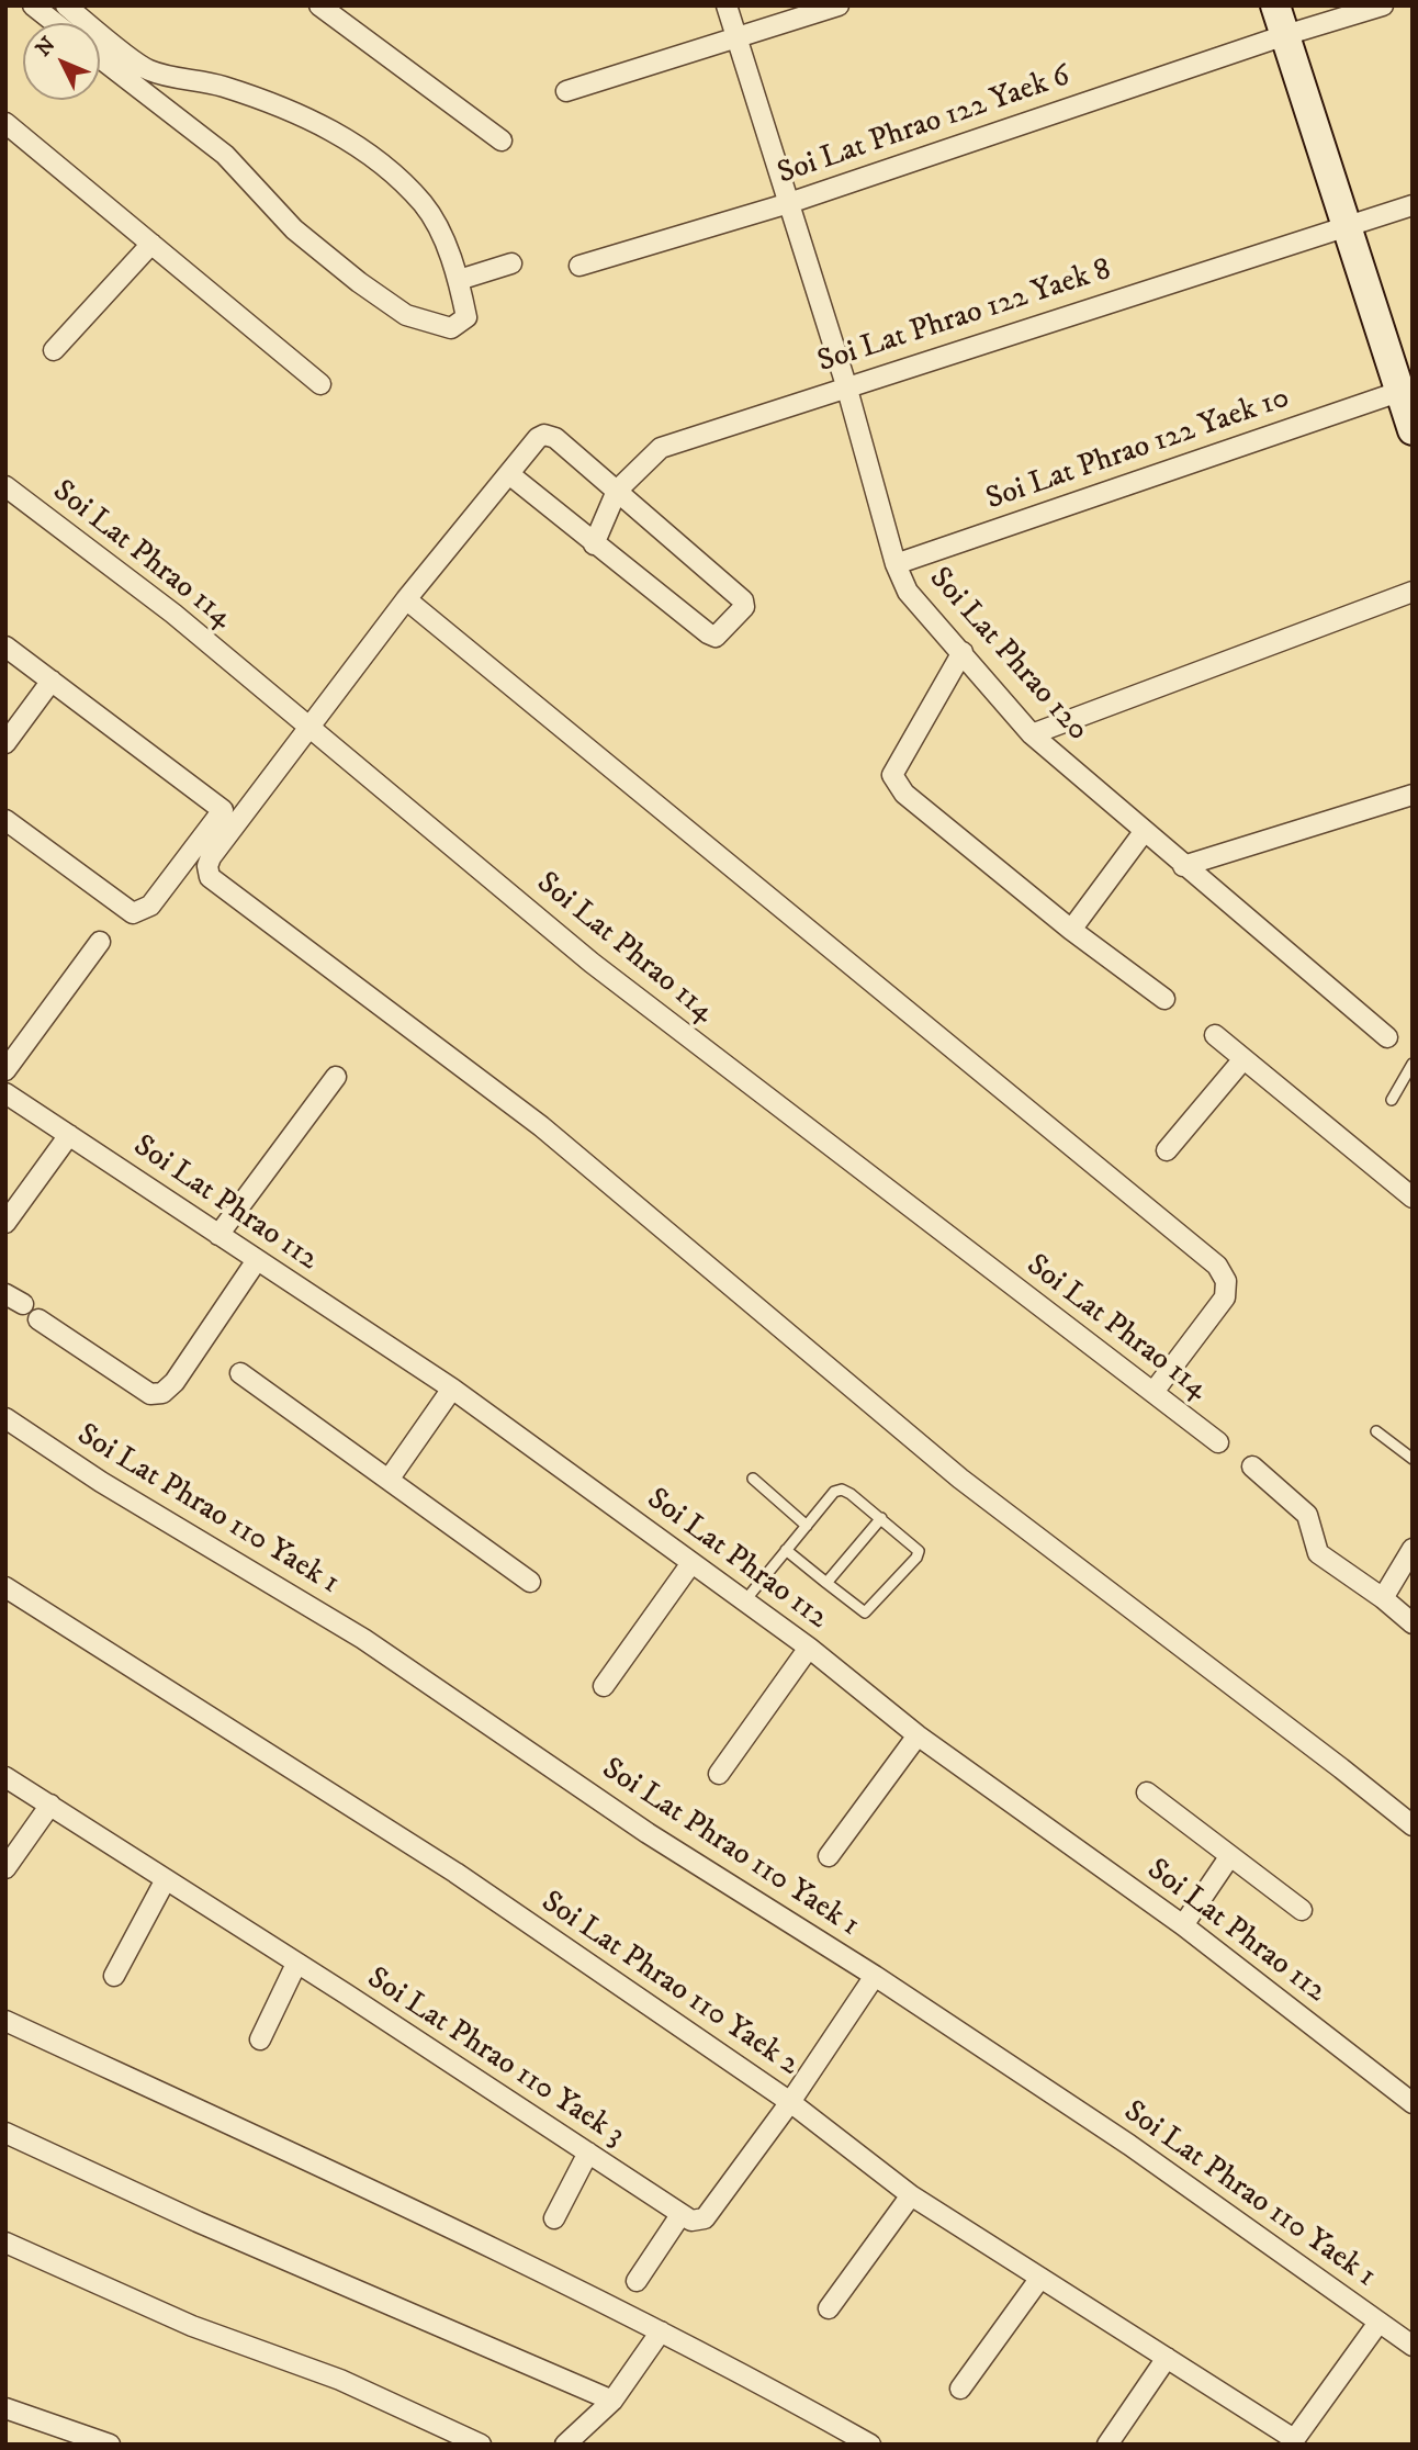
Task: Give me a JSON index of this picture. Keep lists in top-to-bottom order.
{
  "streets": {
    "street": [
      "Soi Lat Phrao 122 Yaek 6",
      "Soi Lat Phrao 122 Yaek 8",
      "Soi Lat Phrao 122 Yaek 10",
      "Soi Lat Phrao 114",
      "Soi Lat Phrao 120",
      "Soi Lat Phrao 112",
      "Soi Lat Phrao 110 Yaek 1",
      "Soi Lat Phrao 110 Yaek 2",
      "Soi Lat Phrao 110 Yaek 3"
    ]
  },
  "crossings": [
    ["Soi Lat Phrao 122 Yaek 6", "Soi Lat Phrao 120"],
    ["Soi Lat Phrao 122 Yaek 8", "Soi Lat Phrao 120"],
    ["Soi Lat Phrao 122 Yaek 10", "Soi Lat Phrao 120"]
  ],
  "north": "top left"
}
